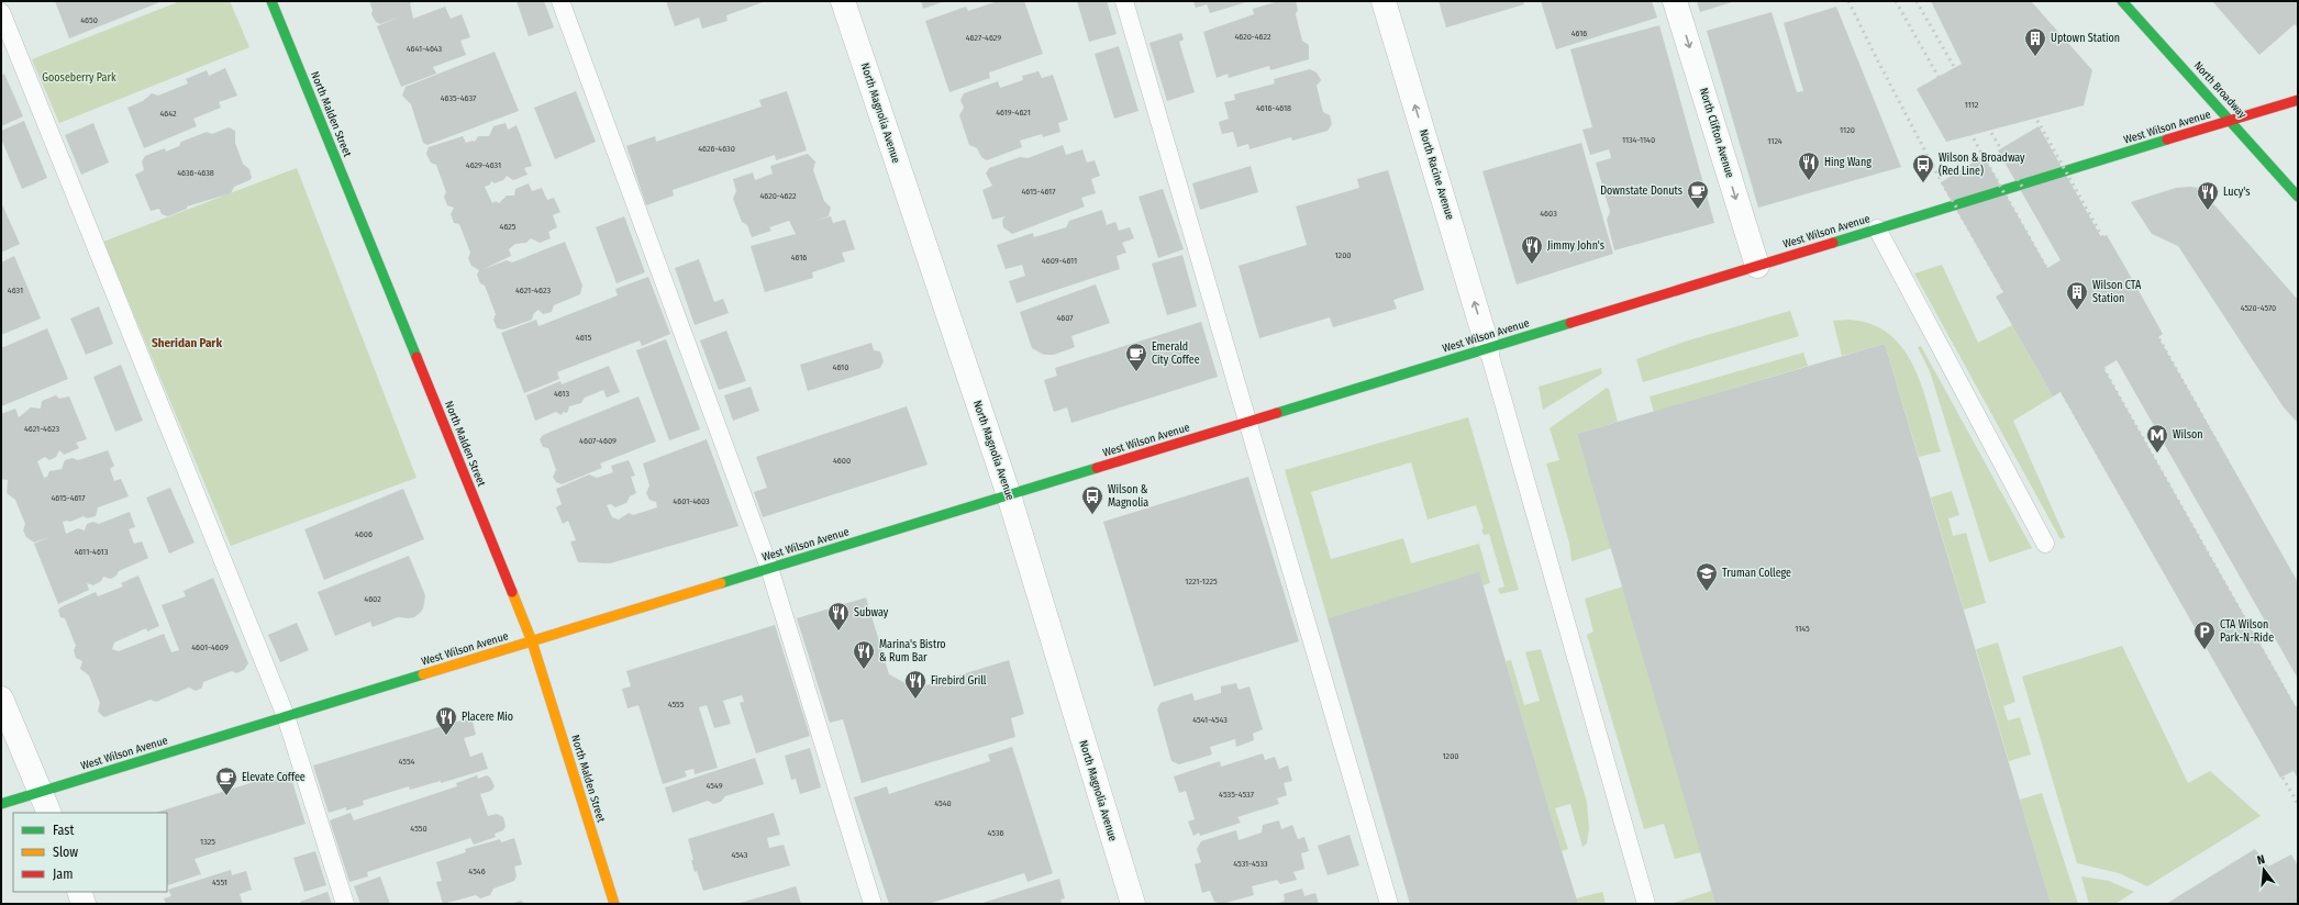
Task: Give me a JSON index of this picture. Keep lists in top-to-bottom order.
{
  "streets": {
    "street": [
      "North Broadway",
      "North Magnolia Avenue",
      "North Malden Street",
      "West Wilson Avenue",
      "North Clifton Avenue",
      "North Racine Avenue"
    ]
  },
  "crossings": [
    ["North Broadway", "West Wilson Avenue"],
    ["North Magnolia Avenue", "West Wilson Avenue"],
    ["North Malden Street", "West Wilson Avenue"],
    ["West Wilson Avenue", "North Clifton Avenue"],
    ["West Wilson Avenue", "North Racine Avenue"]
  ],
  "one_way": ["North Clifton Avenue", "North Racine Avenue"],
  "districts": ["Sheridan Park"],
  "parks": ["Gooseberry Park"],
  "places": {
    "building": ["Uptown Station", "Wilson CTA Station"],
    "restaurant": [
      "Hing Wang",
      "Lucy's",
      "Jimmy John's",
      "Subway",
      "Marina's Bistro & Rum Bar",
      "Firebird Grill",
      "Placere Mio"
    ],
    "bus stop": ["Wilson & Broadway (Red Line)", "Wilson & Magnolia"],
    "cafe": ["Downstate Donuts", "Emerald City Coffee", "Elevate Coffee"],
    "metro station": ["Wilson"],
    "school or university": ["Truman College"],
    "parking": ["CTA Wilson Park-N-Ride"]
  },
  "house_numbers": [
    "4650",
    "4616",
    "4620-4622",
    "4627-4629",
    "4641-4643",
    "4635-4637",
    "1112",
    "4616-4618",
    "4619-4621",
    "4642",
    "1120",
    "1134-1140",
    "1124",
    "4626-4630",
    "4629-4631",
    "4636-4638",
    "4615-4617",
    "4620-4622",
    "4603",
    "4625",
    "1200",
    "4616",
    "4609-4611",
    "4631",
    "4621-4623",
    "4520-4570",
    "4607",
    "4615",
    "4610",
    "4613",
    "4621-4623",
    "4607-4609",
    "4600",
    "4615-4617",
    "4601-4603",
    "4606",
    "4611-4613",
    "1221-1225",
    "4602",
    "1145",
    "4601-4609",
    "4555",
    "4541-4543",
    "1200",
    "4554",
    "4549",
    "4535-4537",
    "4540",
    "4550",
    "4536",
    "1325",
    "4543",
    "4531-4533",
    "4546",
    "4551"
  ],
  "legend": ["Fast", "Slow", "Jam"],
  "north": "top"
}
